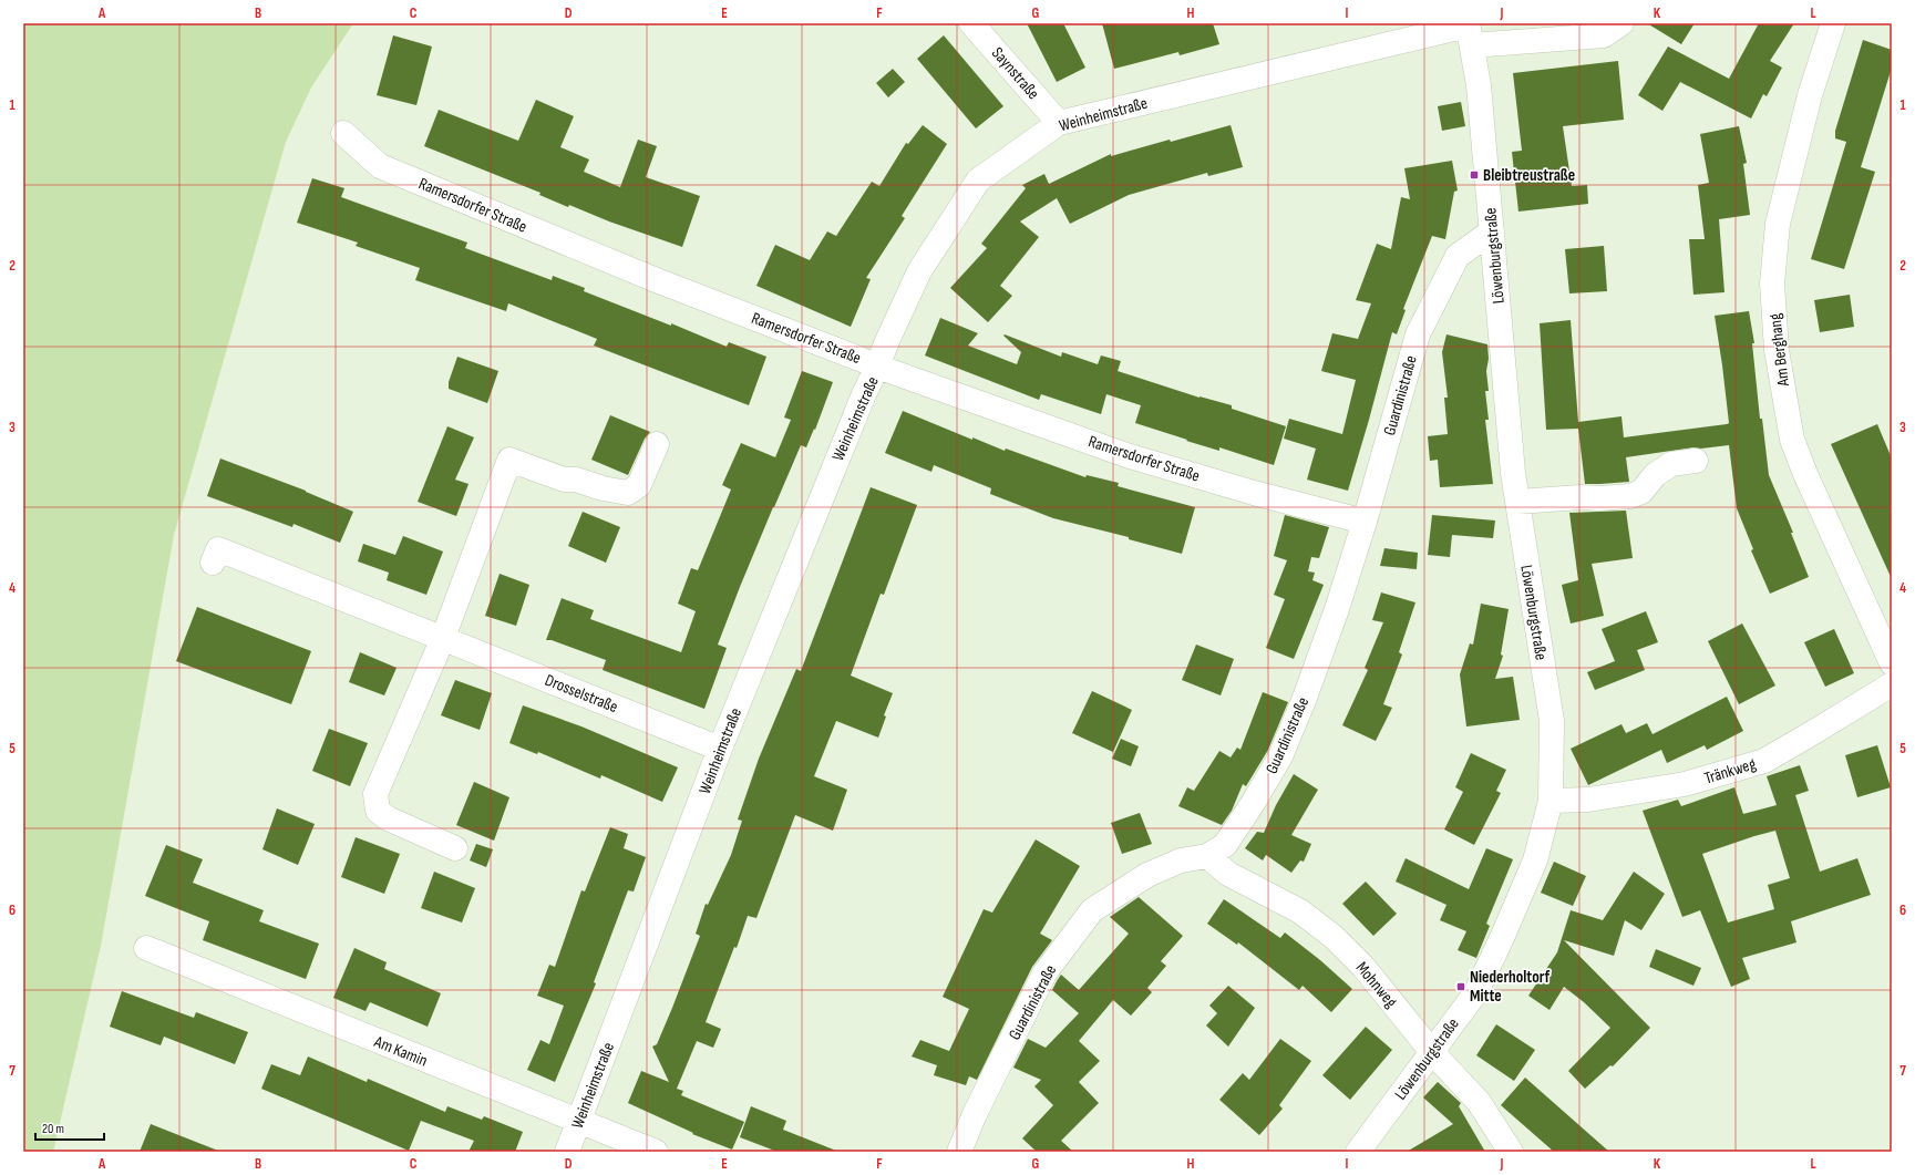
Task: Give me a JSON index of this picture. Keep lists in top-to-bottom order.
{
  "streets": {
    "street": [
      "Saynstraße",
      "Weinheimstraße",
      "Ramersdorfer Straße",
      "Löwenburgstraße",
      "Am Berghang",
      "Guardinistraße",
      "Drosselstraße",
      "Tränkweg",
      "Mohnweg",
      "Am Kamin"
    ]
  },
  "crossings": [
    ["Saynstraße", "Weinheimstraße"],
    ["Weinheimstraße", "Ramersdorfer Straße"],
    ["Weinheimstraße", "Löwenburgstraße"],
    ["Weinheimstraße", "Drosselstraße"],
    ["Weinheimstraße", "Am Kamin"],
    ["Ramersdorfer Straße", "Guardinistraße"],
    ["Löwenburgstraße", "Guardinistraße"],
    ["Löwenburgstraße", "Tränkweg"],
    ["Löwenburgstraße", "Mohnweg"],
    ["Guardinistraße", "Mohnweg"]
  ],
  "places": {
    "transit": ["Bleibtreustraße", "Niederholtorf Mitte"]
  },
  "scale_bar": "20 m",
  "grid": {
    "columns": [
      "A",
      "B",
      "C",
      "D",
      "E",
      "F",
      "G",
      "H",
      "I",
      "J",
      "K",
      "L"
    ],
    "rows": [
      "1",
      "2",
      "3",
      "4",
      "5",
      "6",
      "7"
    ]
  }
}
